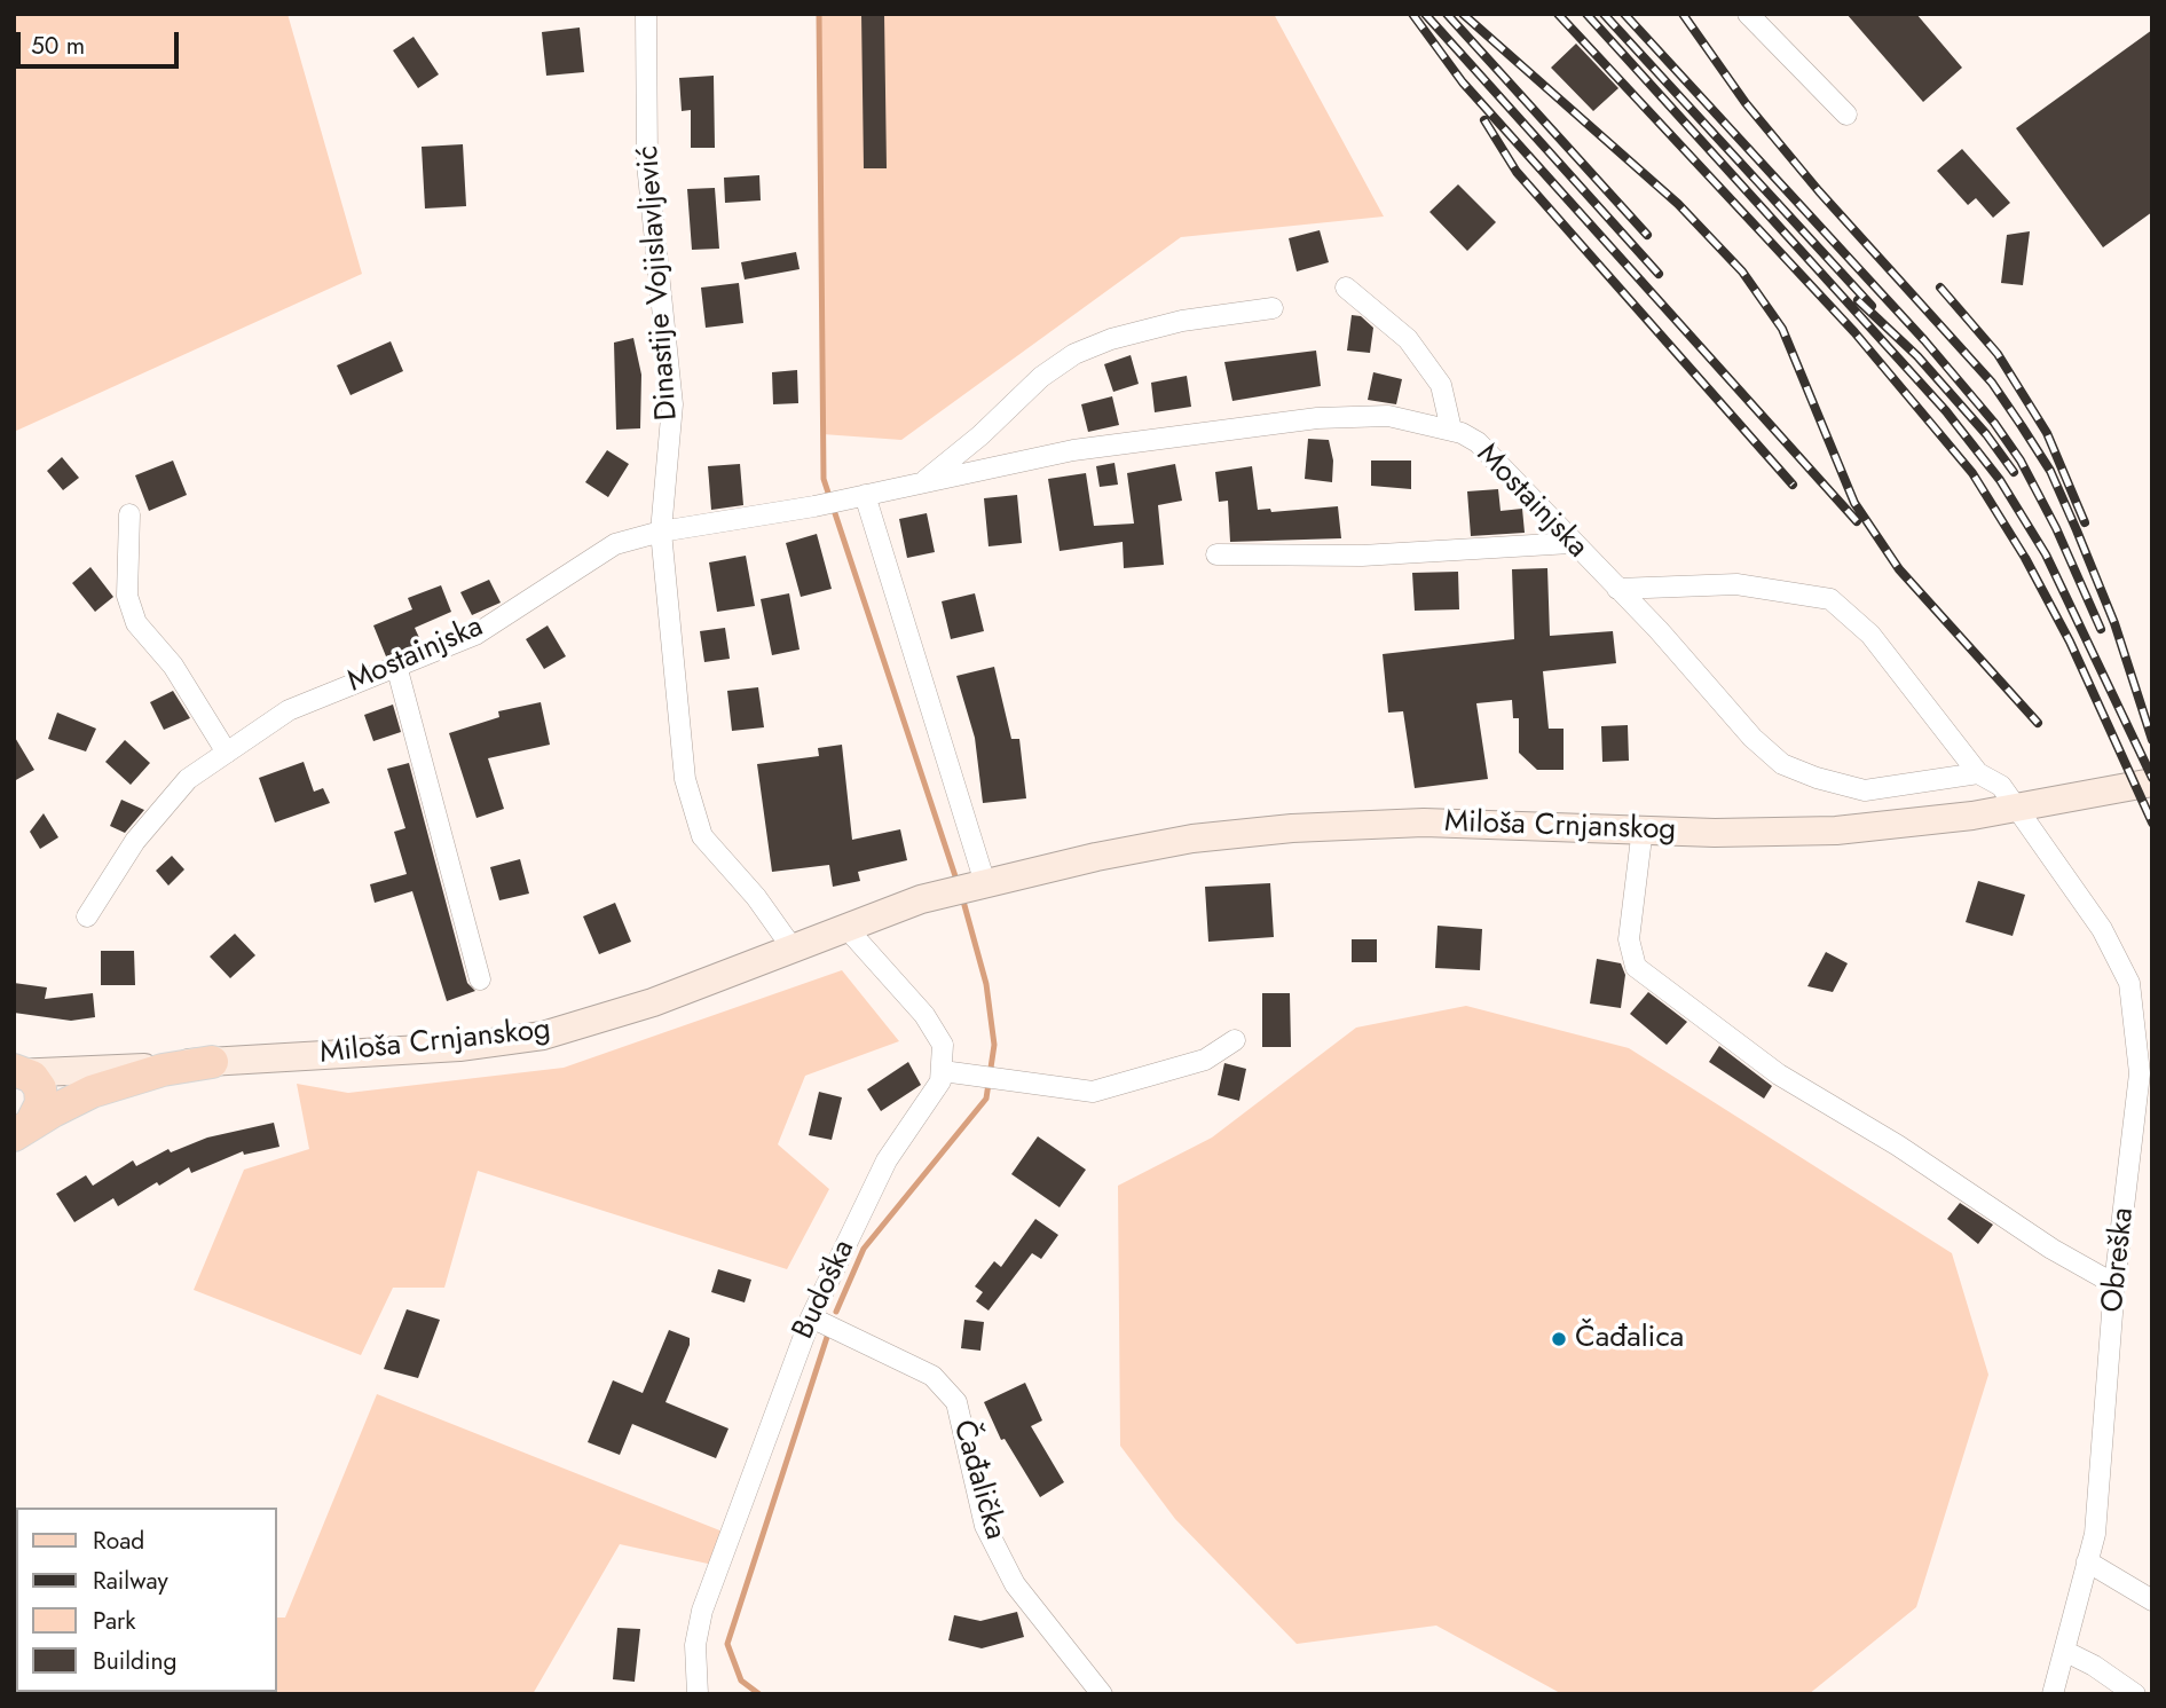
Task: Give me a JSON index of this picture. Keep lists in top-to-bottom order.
{
  "streets": {
    "main road": ["Miloša Crnjanskog"],
    "street": [
      "Dinastije Vojislavljević",
      "Mostainjska",
      "Obreška",
      "Budoška",
      "Čađalička"
    ]
  },
  "crossings": [
    ["Dinastije Vojislavljević", "Mostainjska"],
    ["Dinastije Vojislavljević", "Miloša Crnjanskog"],
    ["Miloša Crnjanskog", "Obreška"],
    ["Budoška", "Čađalička"]
  ],
  "places": ["Čađalica"],
  "legend": [
    "Road",
    "Railway",
    "Park",
    "Building"
  ],
  "scale_bar": "50 m"
}
